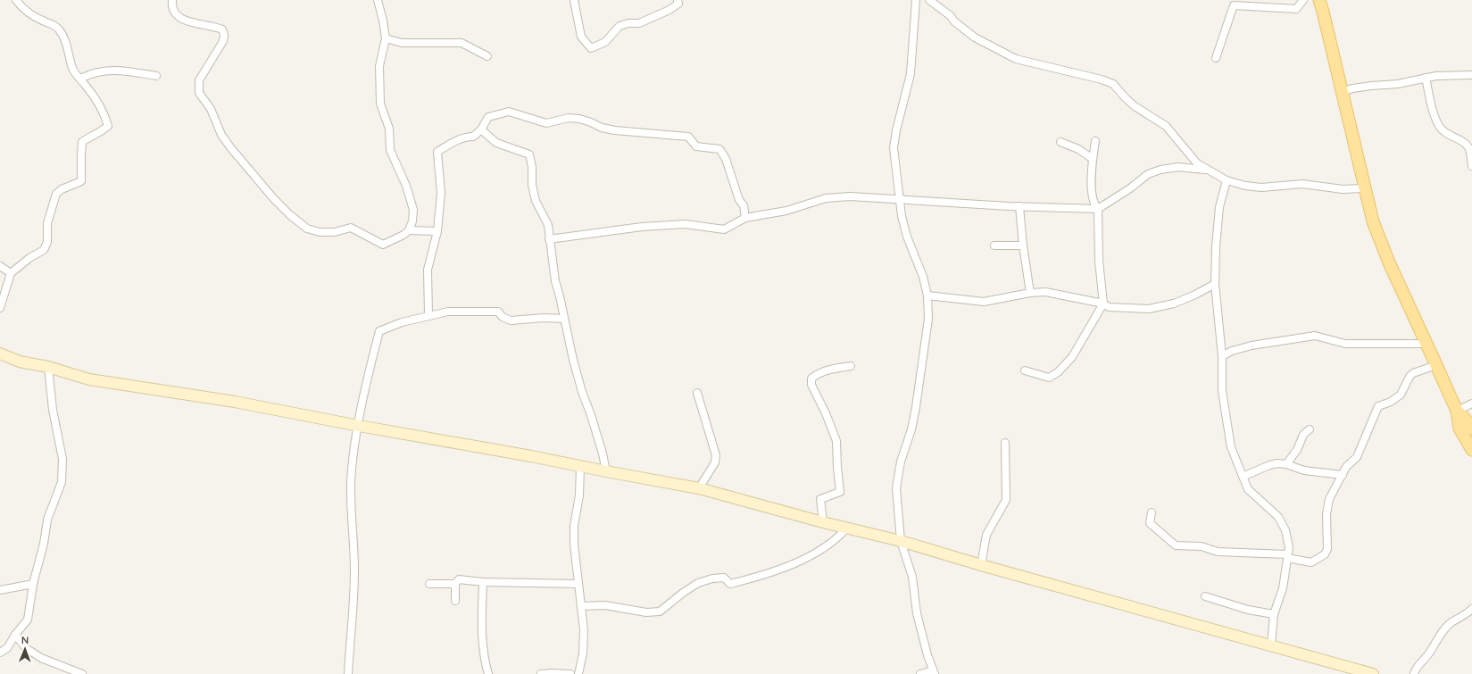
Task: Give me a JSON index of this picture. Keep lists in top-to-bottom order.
{
  "north": "top"
}
